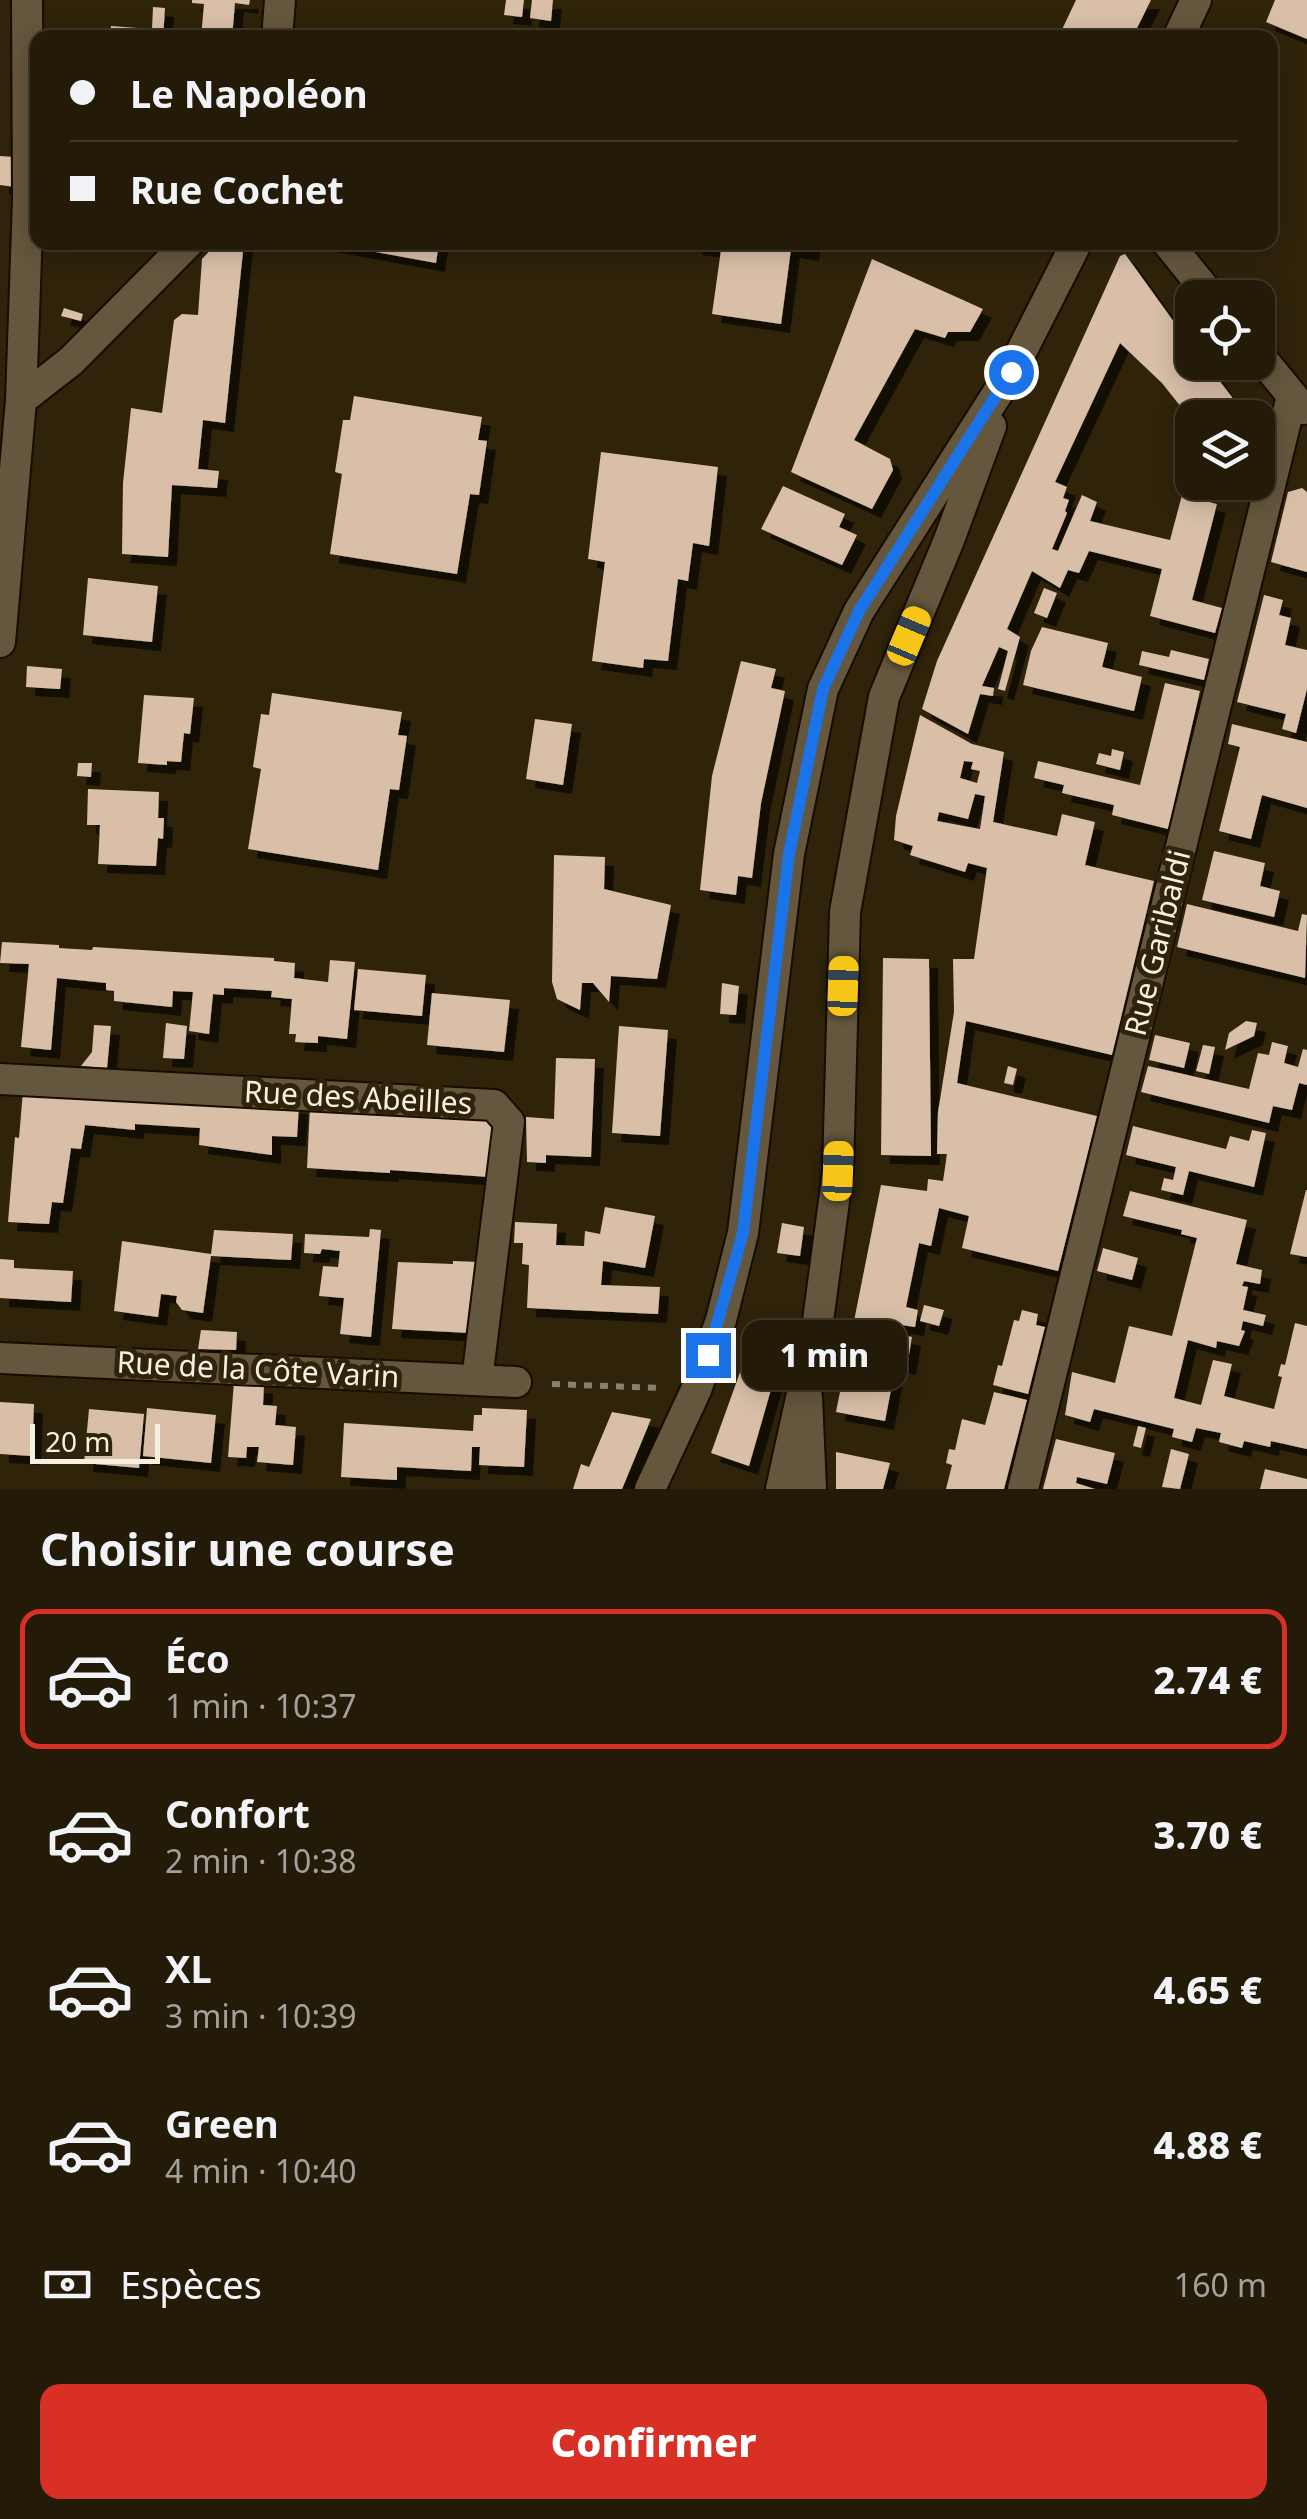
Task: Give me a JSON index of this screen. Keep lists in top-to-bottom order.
{
  "streets": {
    "street": ["Rue Garibaldi", "Rue des Abeilles", "Rue de la Côte Varin"]
  },
  "crossings": [
    ["Rue des Abeilles", "Rue de la Côte Varin"]
  ],
  "scale_bar": "20 m",
  "page": {
    "banner": ["Le Napoléon", "Rue Cochet"],
    "bubble": "1 min",
    "scale": "20 m",
    "heading": "Choisir une course",
    "list": [
      {
        "name": "Éco",
        "note": "1 min · 10:37",
        "value": "2.74 €"
      },
      {
        "name": "Confort",
        "note": "2 min · 10:38",
        "value": "3.70 €"
      },
      {
        "name": "XL",
        "note": "3 min · 10:39",
        "value": "4.65 €"
      },
      {
        "name": "Green",
        "note": "4 min · 10:40",
        "value": "4.88 €"
      }
    ],
    "pay": ["Espèces", "160 m"],
    "buttons": "Confirmer"
  }
}
